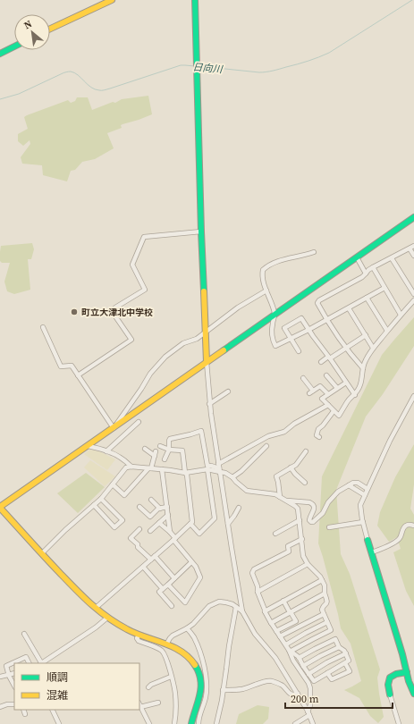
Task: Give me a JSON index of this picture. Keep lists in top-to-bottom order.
{
  "water": ["日向川"],
  "places": ["町立大津北中学校"],
  "legend": ["順調", "混雑"],
  "scale_bar": "200 m",
  "north": "top left"
}
